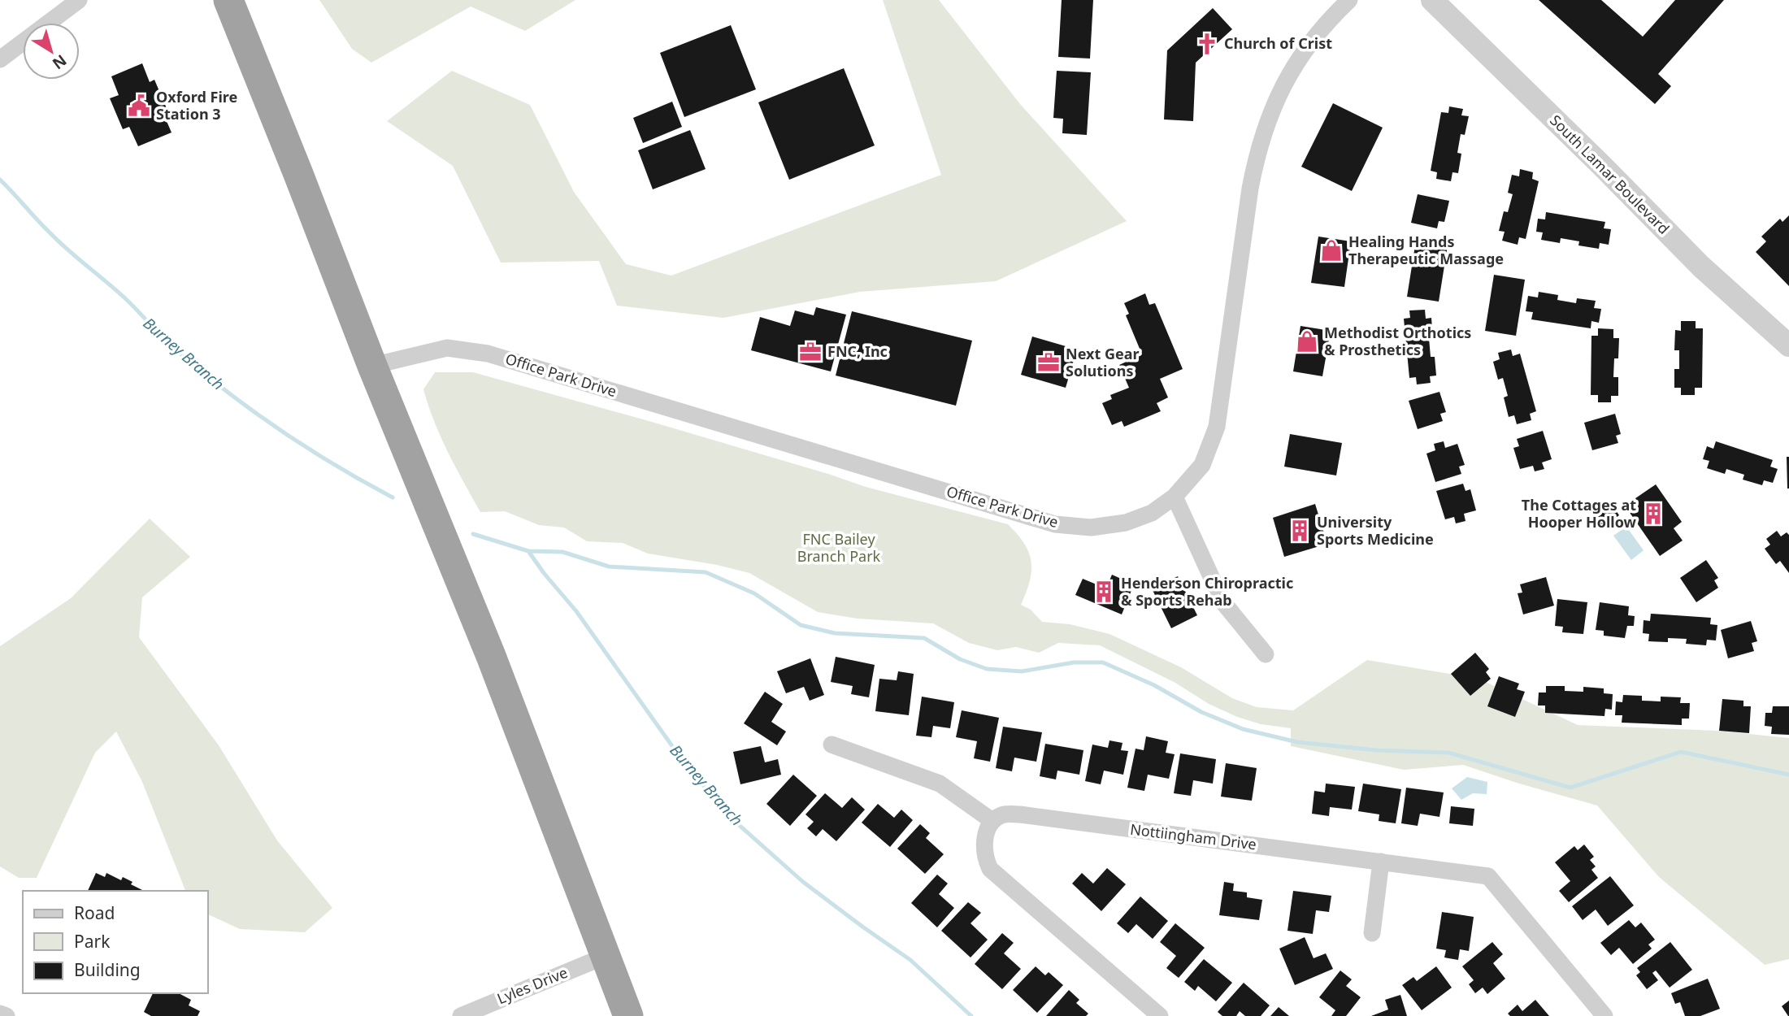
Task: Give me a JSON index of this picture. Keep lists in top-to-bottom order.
{
  "streets": {
    "street": [
      "South Lamar Boulevard",
      "Office Park Drive",
      "Nottiingham Drive",
      "Lyles Drive"
    ]
  },
  "water": ["Burney Branch"],
  "parks": ["FNC Bailey Branch Park"],
  "places": {
    "church": ["Church of Crist"],
    "public building": ["Oxford Fire Station 3"],
    "shop": ["Healing Hands Therapeutic Massage", "Methodist Orthotics & Prosthetics"],
    "office": ["FNC, Inc", "Next Gear Solutions"],
    "building": ["The Cottages at Hooper Hollow", "University Sports Medicine", "Henderson Chiropractic & Sports Rehab"]
  },
  "legend": ["Road", "Park", "Building"],
  "north": "bottom right"
}
